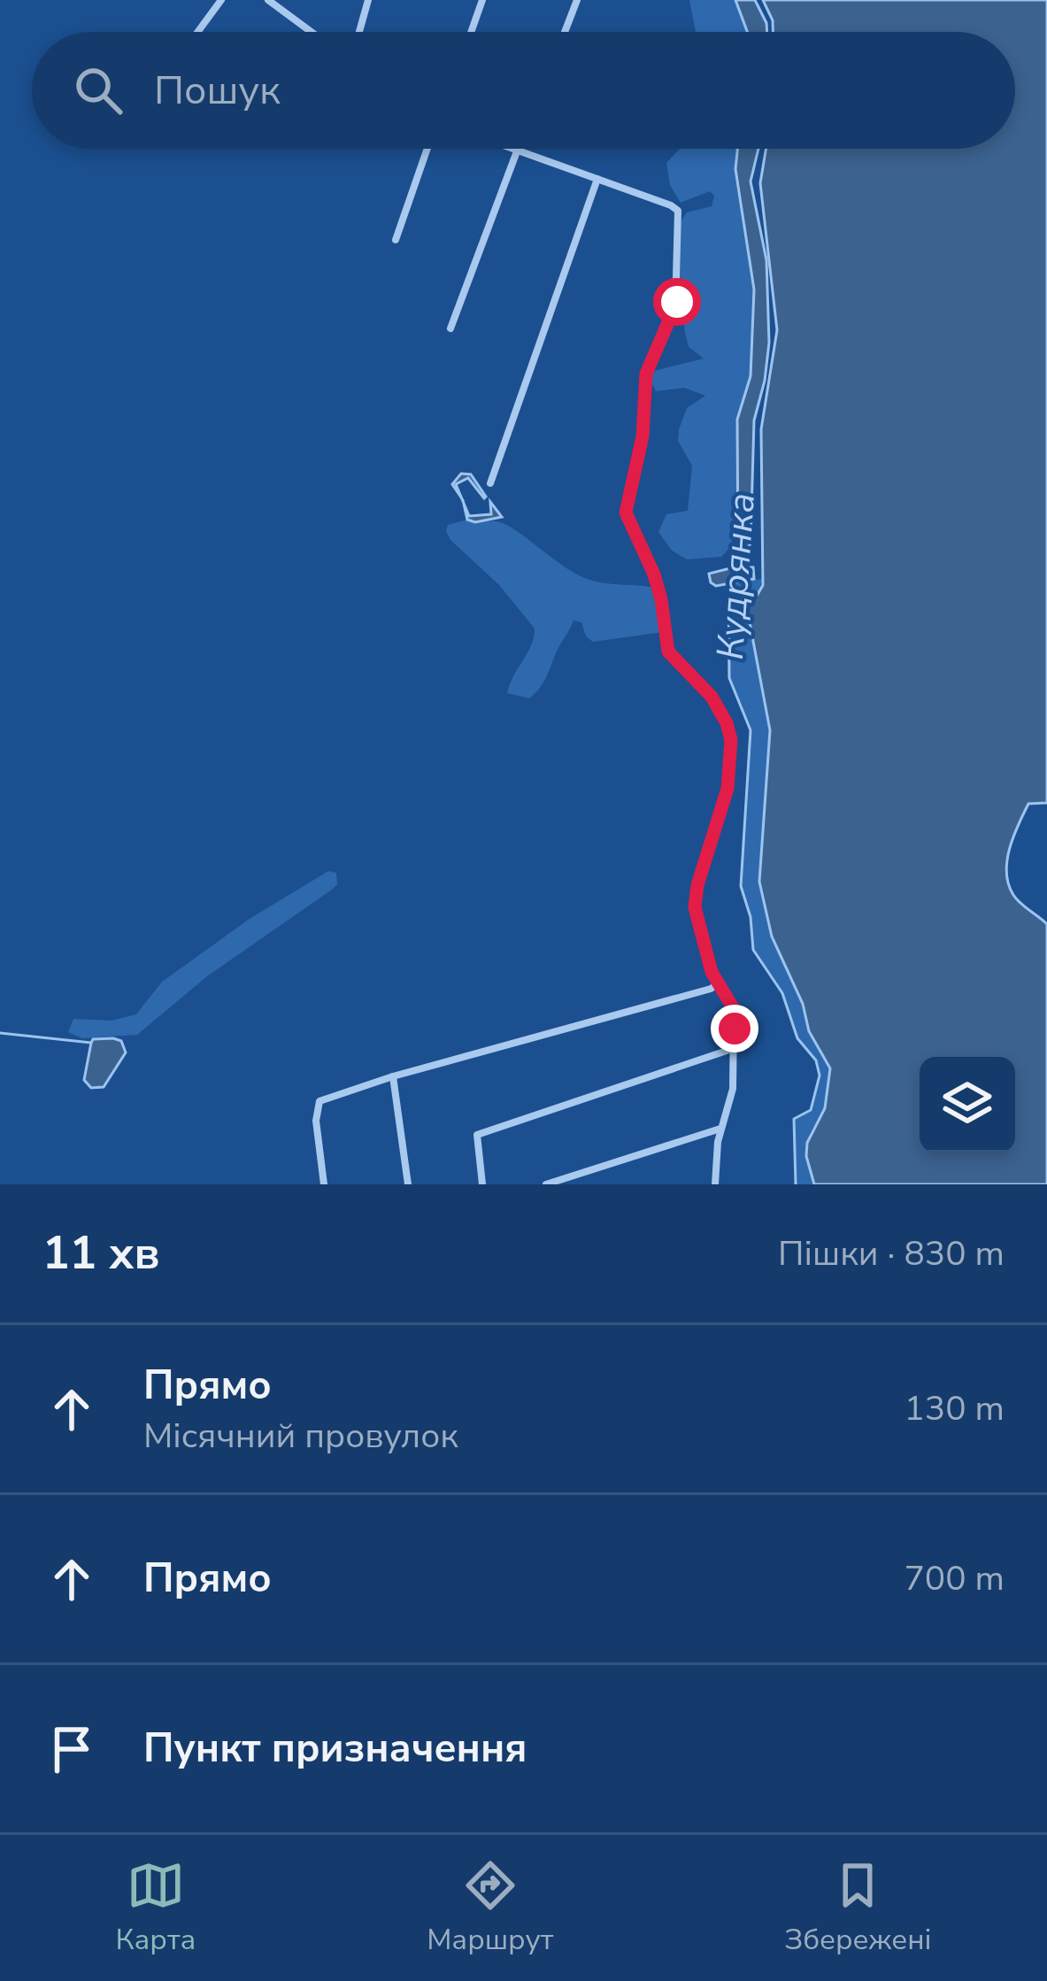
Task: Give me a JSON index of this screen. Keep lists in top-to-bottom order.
{
  "water": ["Кудрянка"],
  "page": {
    "search": "Пошук",
    "heading": ["11 хв", "Пішки · 830 m"],
    "list": [
      ["Прямо", "Місячний провулок", "130 m"],
      ["Прямо", "700 m"],
      "Пункт призначення"
    ],
    "nav": ["Карта", "Маршрут", "Збережені"]
  }
}
